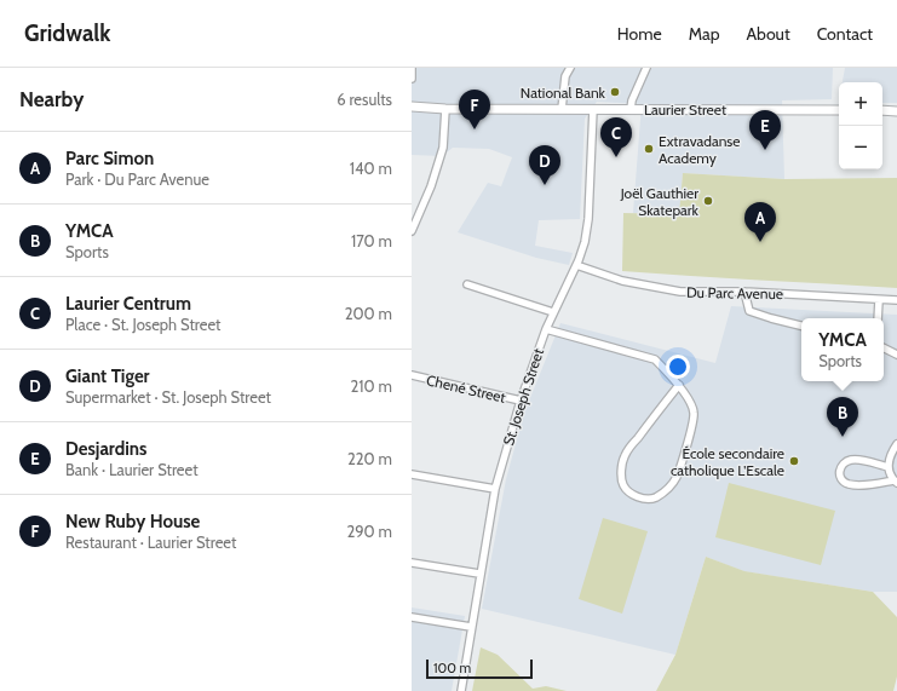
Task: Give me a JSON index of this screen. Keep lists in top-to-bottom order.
{
  "streets": {
    "main road": ["Laurier Street"],
    "street": ["Du Parc Avenue", "Chené Street", "St. Joseph Street"]
  },
  "crossings": [
    ["Laurier Street", "St. Joseph Street"],
    ["Du Parc Avenue", "St. Joseph Street"],
    ["Chené Street", "St. Joseph Street"]
  ],
  "places": [
    "National Bank",
    "Extravadanse Academy",
    "Joël Gauthier Skatepark",
    "École secondaire catholique L'Escale"
  ],
  "scale_bar": "100 m",
  "page": {
    "header": "Gridwalk",
    "nav": [
      "Home",
      "Map",
      "About",
      "Contact"
    ],
    "heading": ["Nearby", "6 results"],
    "map_buttons": ["+", "−"],
    "pins": [
      "F",
      "E",
      "C",
      "D",
      "A",
      "B"
    ],
    "list": [
      {
        "mark": "A",
        "name": "Parc Simon",
        "note": "Park · Du Parc Avenue",
        "value": "140 m"
      },
      {
        "mark": "B",
        "name": "YMCA",
        "note": "Sports",
        "value": "170 m"
      },
      {
        "mark": "C",
        "name": "Laurier Centrum",
        "note": "Place · St. Joseph Street",
        "value": "200 m"
      },
      {
        "mark": "D",
        "name": "Giant Tiger",
        "note": "Supermarket · St. Joseph Street",
        "value": "210 m"
      },
      {
        "mark": "E",
        "name": "Desjardins",
        "note": "Bank · Laurier Street",
        "value": "220 m"
      },
      {
        "mark": "F",
        "name": "New Ruby House",
        "note": "Restaurant · Laurier Street",
        "value": "290 m"
      }
    ],
    "popup": ["YMCA", "Sports"],
    "scale": "100 m"
  }
}
